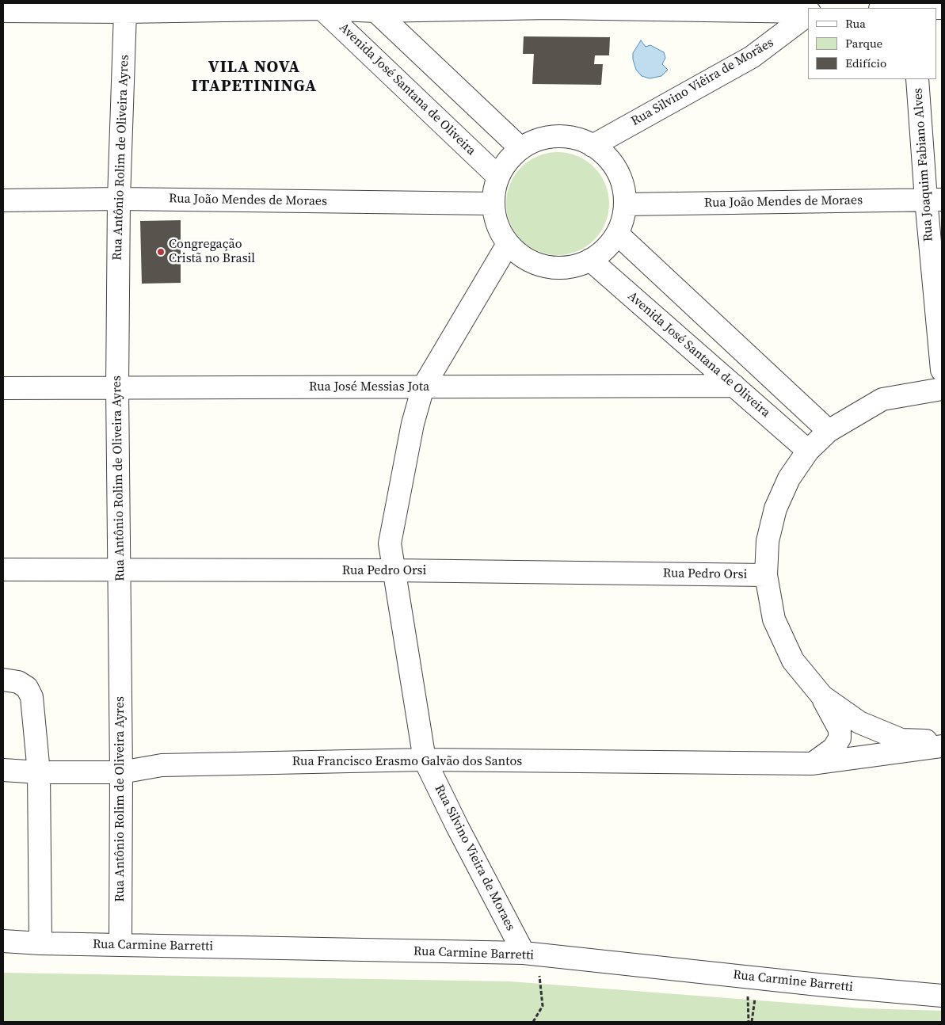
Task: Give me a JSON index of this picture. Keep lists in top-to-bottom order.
{
  "streets": {
    "street": [
      "Rua Silvino Viêira de Morães",
      "Avenida José Santana de Oliveira",
      "Rua Antônio Rolim de Oliveira Ayres",
      "Rua Joaquim Fabiano Alves",
      "Rua João Mendes de Moraes",
      "Rua José Messias Jota",
      "Rua Pedro Orsi",
      "Rua Francisco Erasmo Galvão dos Santos",
      "Rua Silvino Vieira de Moraes",
      "Rua Carmine Barretti"
    ]
  },
  "crossings": [
    ["Rua Silvino Viêira de Morães", "Avenida José Santana de Oliveira"],
    ["Rua Silvino Viêira de Morães", "Rua João Mendes de Moraes"],
    ["Rua Silvino Viêira de Morães", "Rua Silvino Vieira de Moraes"],
    ["Avenida José Santana de Oliveira", "Rua João Mendes de Moraes"],
    ["Avenida José Santana de Oliveira", "Rua José Messias Jota"],
    ["Avenida José Santana de Oliveira", "Rua Silvino Vieira de Moraes"],
    ["Rua Antônio Rolim de Oliveira Ayres", "Rua João Mendes de Moraes"],
    ["Rua Antônio Rolim de Oliveira Ayres", "Rua José Messias Jota"],
    ["Rua Antônio Rolim de Oliveira Ayres", "Rua Pedro Orsi"],
    ["Rua Antônio Rolim de Oliveira Ayres", "Rua Francisco Erasmo Galvão dos Santos"],
    ["Rua Antônio Rolim de Oliveira Ayres", "Rua Carmine Barretti"],
    ["Rua Joaquim Fabiano Alves", "Rua João Mendes de Moraes"],
    ["Rua João Mendes de Moraes", "Rua Silvino Vieira de Moraes"],
    ["Rua José Messias Jota", "Rua Silvino Vieira de Moraes"],
    ["Rua Pedro Orsi", "Rua Silvino Vieira de Moraes"],
    ["Rua Francisco Erasmo Galvão dos Santos", "Rua Silvino Vieira de Moraes"],
    ["Rua Silvino Vieira de Moraes", "Rua Carmine Barretti"]
  ],
  "districts": ["VILA NOVA ITAPETININGA"],
  "places": ["Congregação Cristã no Brasil"],
  "legend": ["Rua", "Parque", "Edifício"]
}
